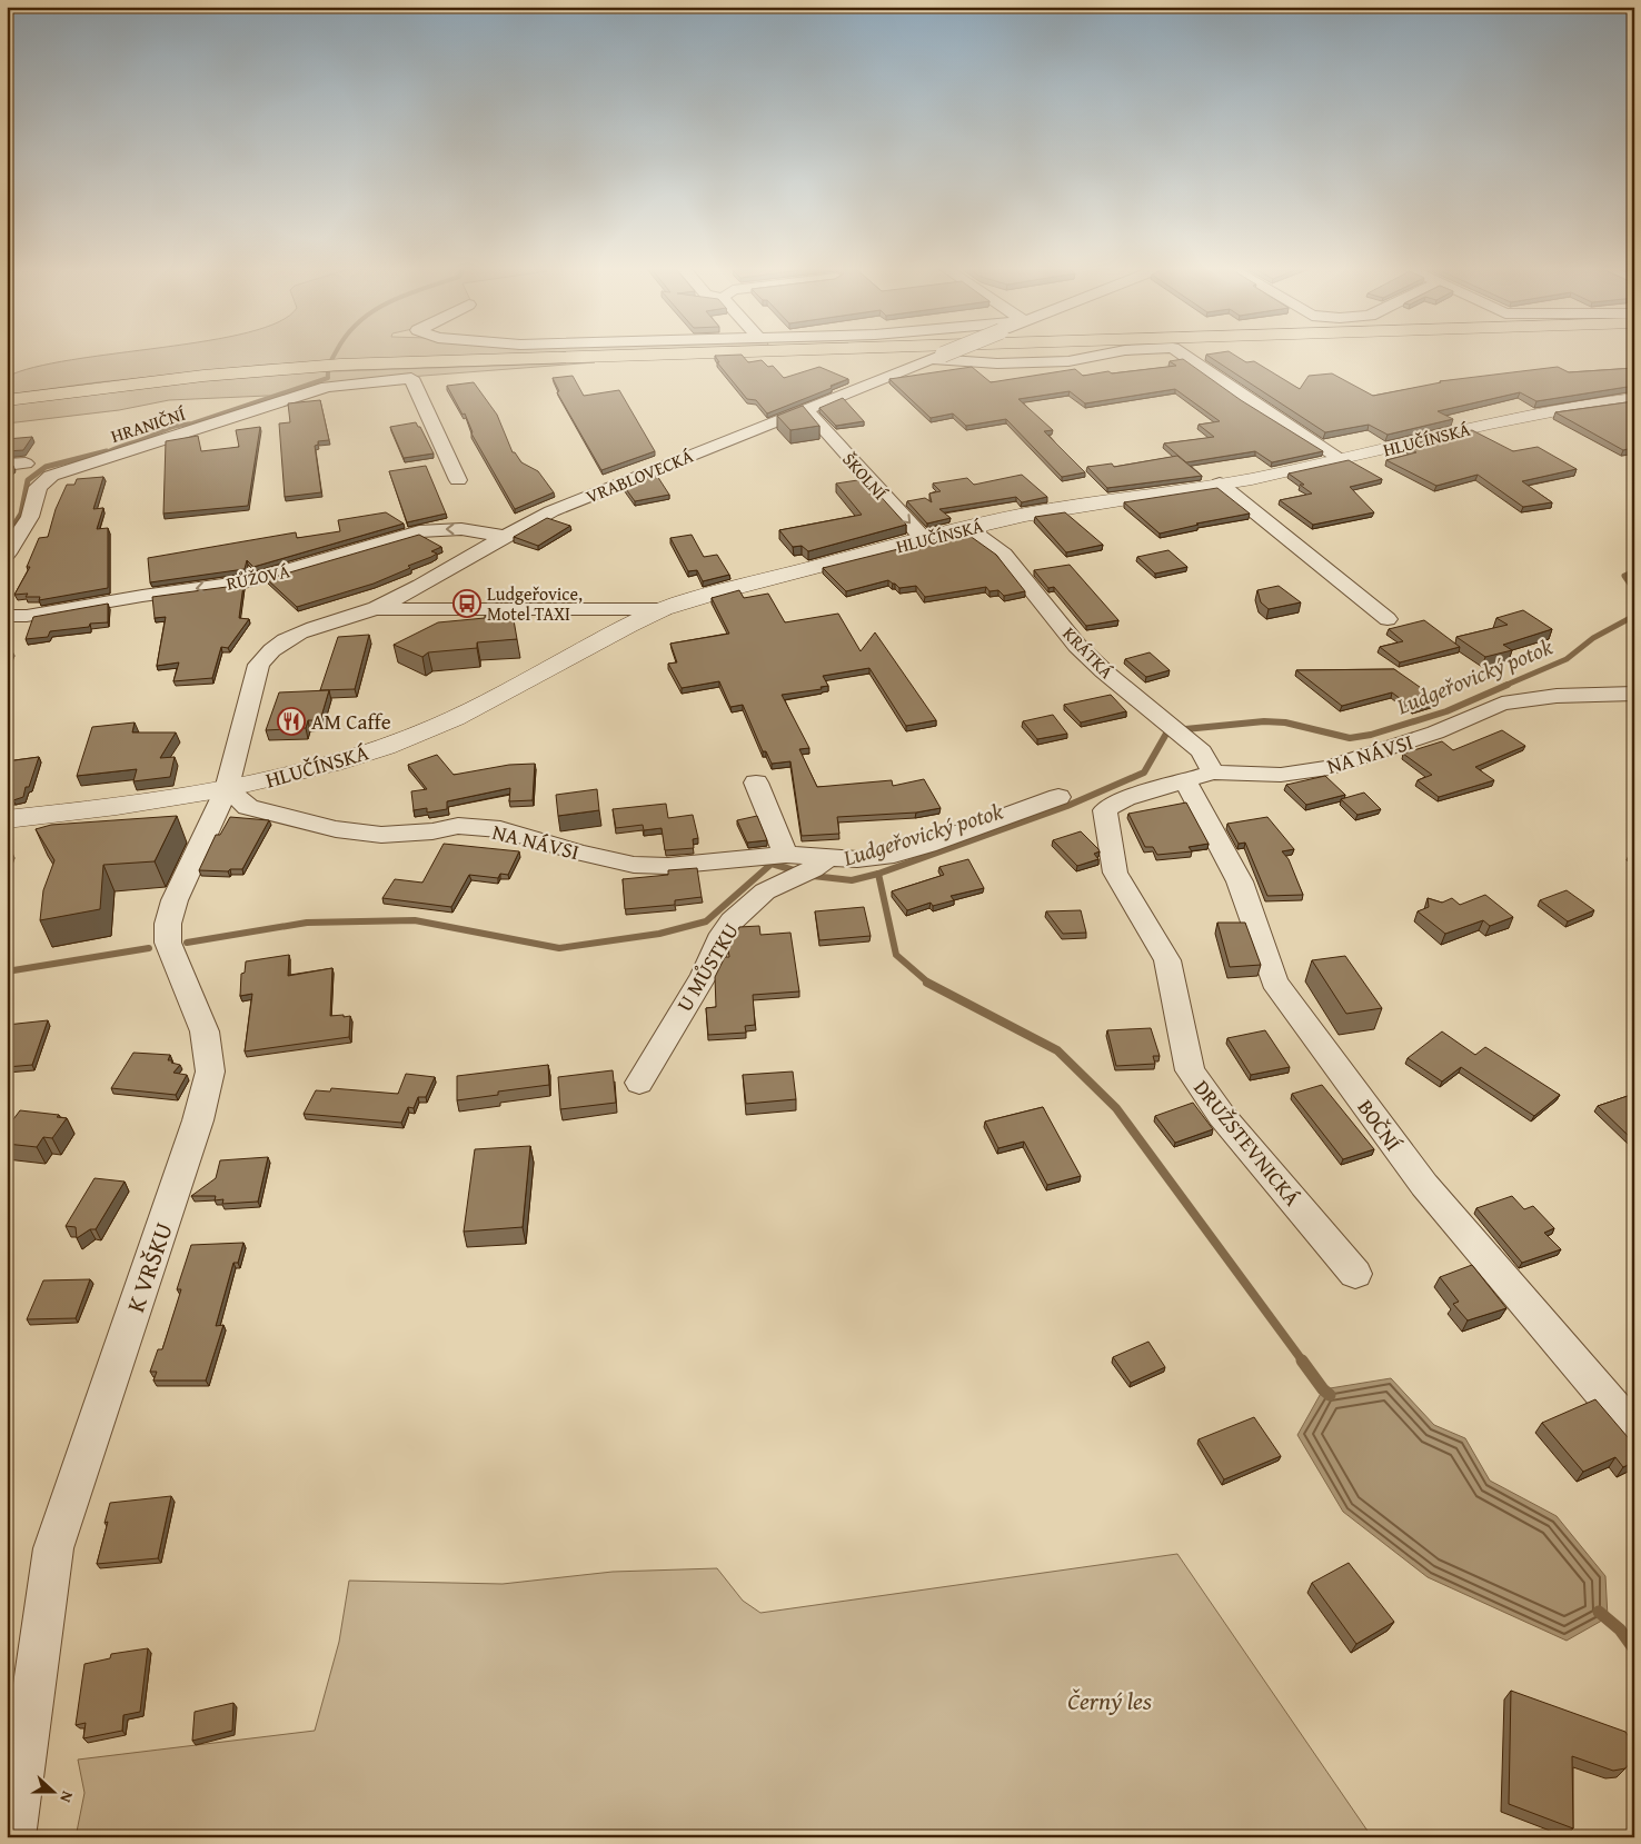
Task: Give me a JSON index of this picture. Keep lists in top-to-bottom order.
{
  "streets": {
    "street": [
      "HRANIČNÍ",
      "HLUČÍNSKÁ",
      "VRABLOVECKÁ",
      "ŠKOLNÍ",
      "RŮŽOVÁ",
      "KRÁTKÁ",
      "NA NÁVSI",
      "U MŮSTKU",
      "BOČNÍ",
      "DRUŽSTEVNICKÁ",
      "K VRŠKU"
    ]
  },
  "crossings": [
    ["HLUČÍNSKÁ", "VRABLOVECKÁ"],
    ["HLUČÍNSKÁ", "ŠKOLNÍ"],
    ["HLUČÍNSKÁ", "KRÁTKÁ"],
    ["HLUČÍNSKÁ", "NA NÁVSI"],
    ["HLUČÍNSKÁ", "K VRŠKU"],
    ["VRABLOVECKÁ", "ŠKOLNÍ"],
    ["VRABLOVECKÁ", "RŮŽOVÁ"],
    ["VRABLOVECKÁ", "NA NÁVSI"],
    ["VRABLOVECKÁ", "K VRŠKU"],
    ["KRÁTKÁ", "NA NÁVSI"],
    ["KRÁTKÁ", "BOČNÍ"],
    ["NA NÁVSI", "U MŮSTKU"],
    ["NA NÁVSI", "BOČNÍ"],
    ["NA NÁVSI", "DRUŽSTEVNICKÁ"],
    ["NA NÁVSI", "K VRŠKU"]
  ],
  "one_way": ["ŠKOLNÍ", "RŮŽOVÁ"],
  "water": ["Ludgeřovický potok"],
  "parks": ["Černý les"],
  "places": {
    "bus stop": ["Ludgeřovice, Motel TAXI"],
    "restaurant": ["AM Caffe"]
  },
  "north": "right"
}
